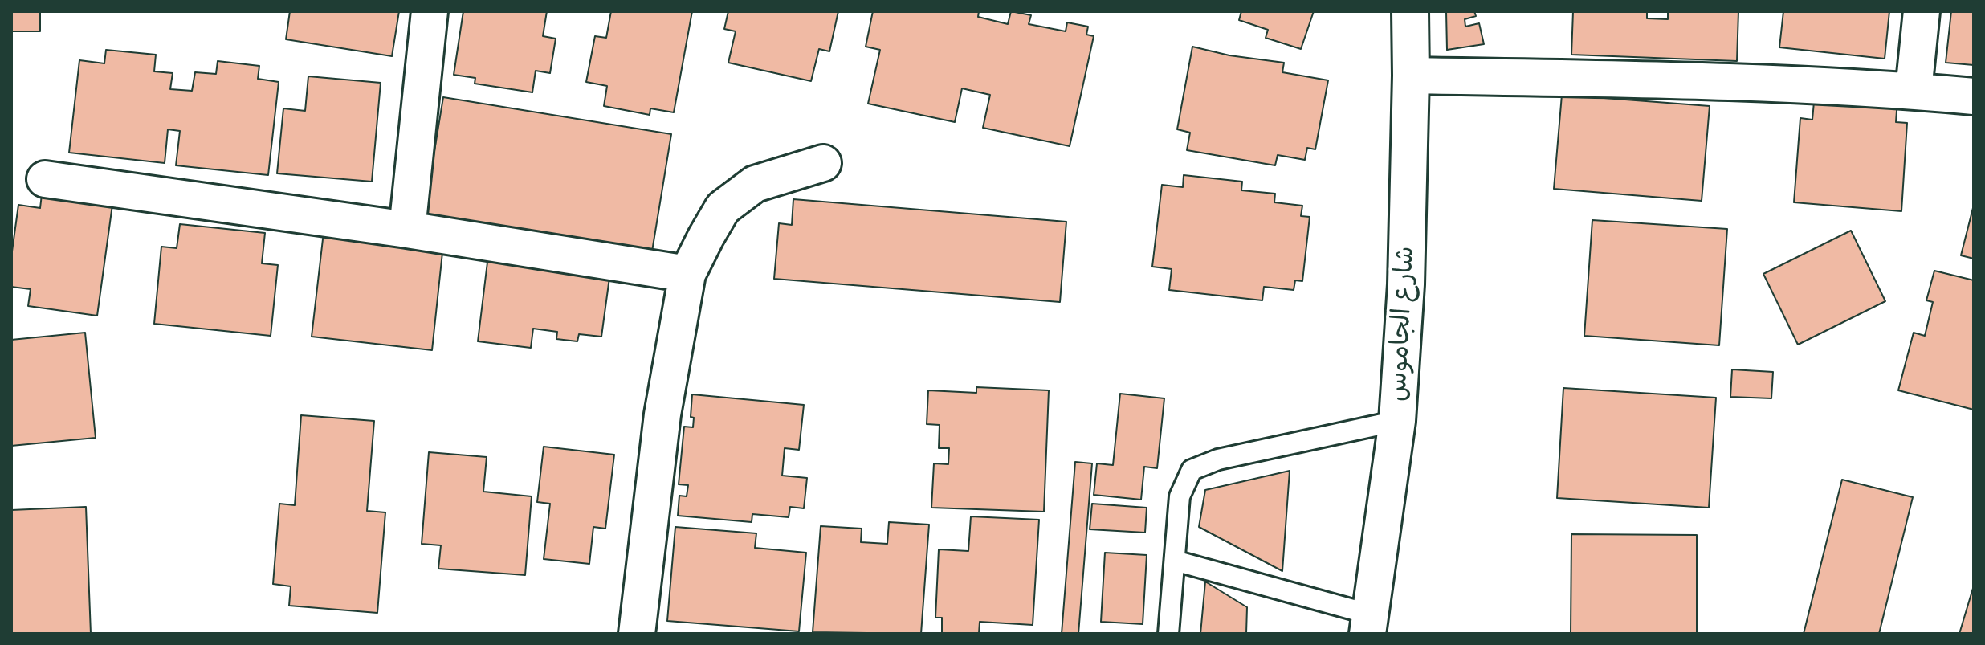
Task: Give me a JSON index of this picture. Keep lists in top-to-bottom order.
{
  "streets": {
    "street": ["شارع الجاموس"]
  }
}
